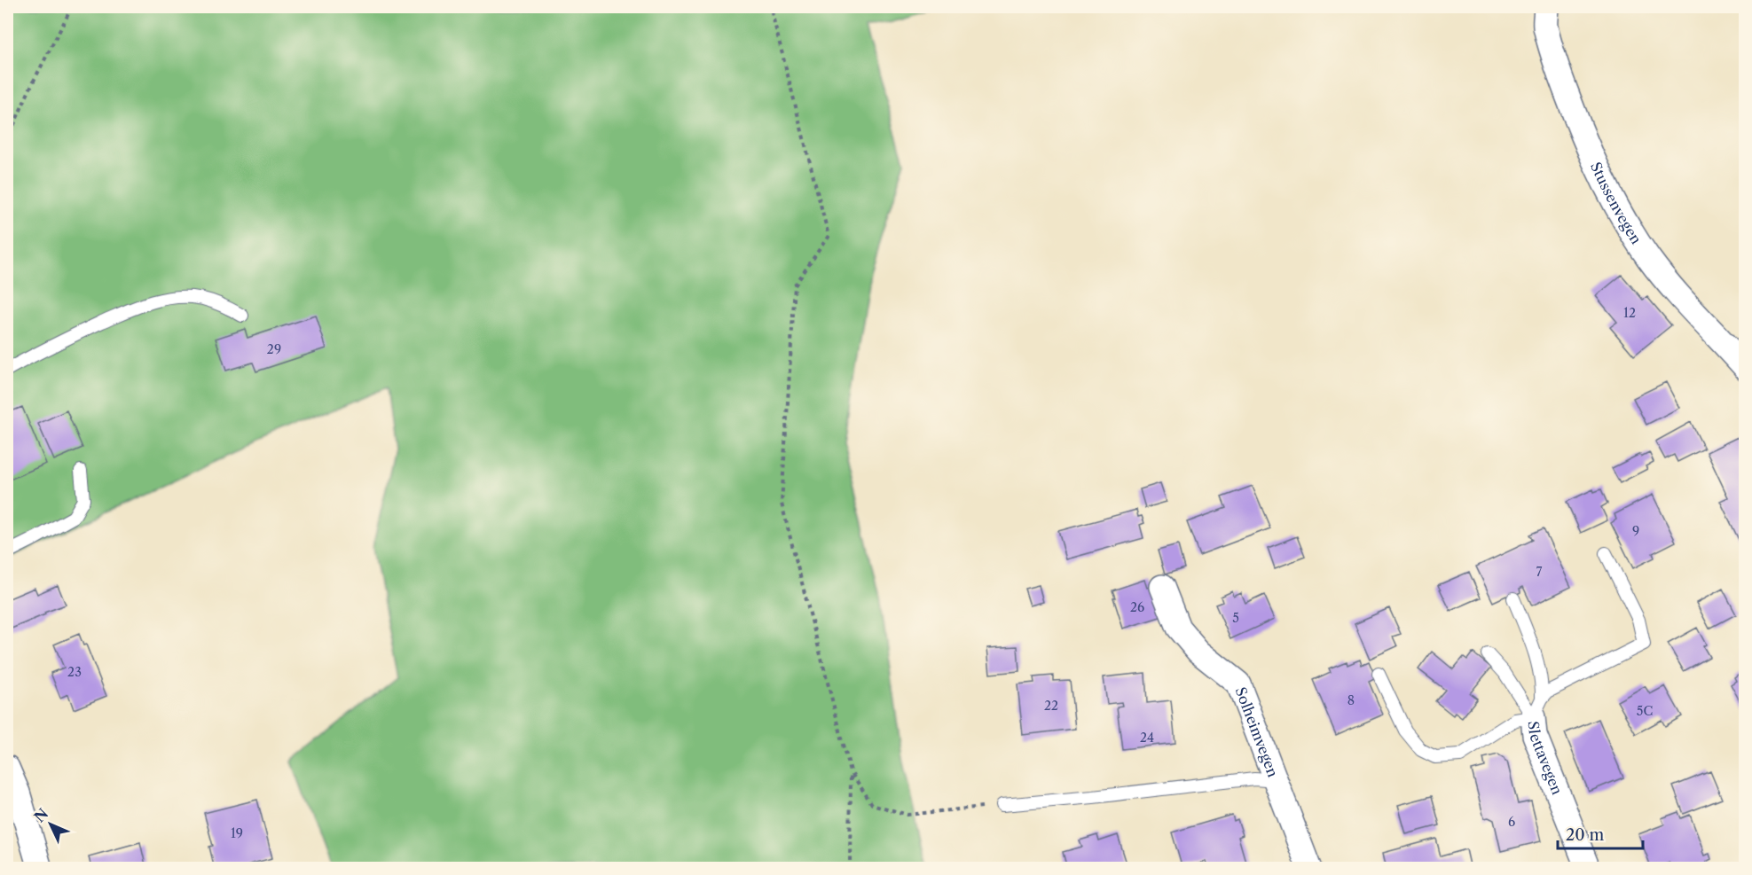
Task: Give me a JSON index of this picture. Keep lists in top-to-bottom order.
{
  "streets": {
    "street": ["Stussenvegen", "Solheimvegen", "Slettavegen"]
  },
  "house_numbers": [
    "12",
    "29",
    "9",
    "7",
    "26",
    "5",
    "23",
    "8",
    "22",
    "5C",
    "24",
    "6",
    "19"
  ],
  "scale_bar": "20 m",
  "north": "top left"
}
